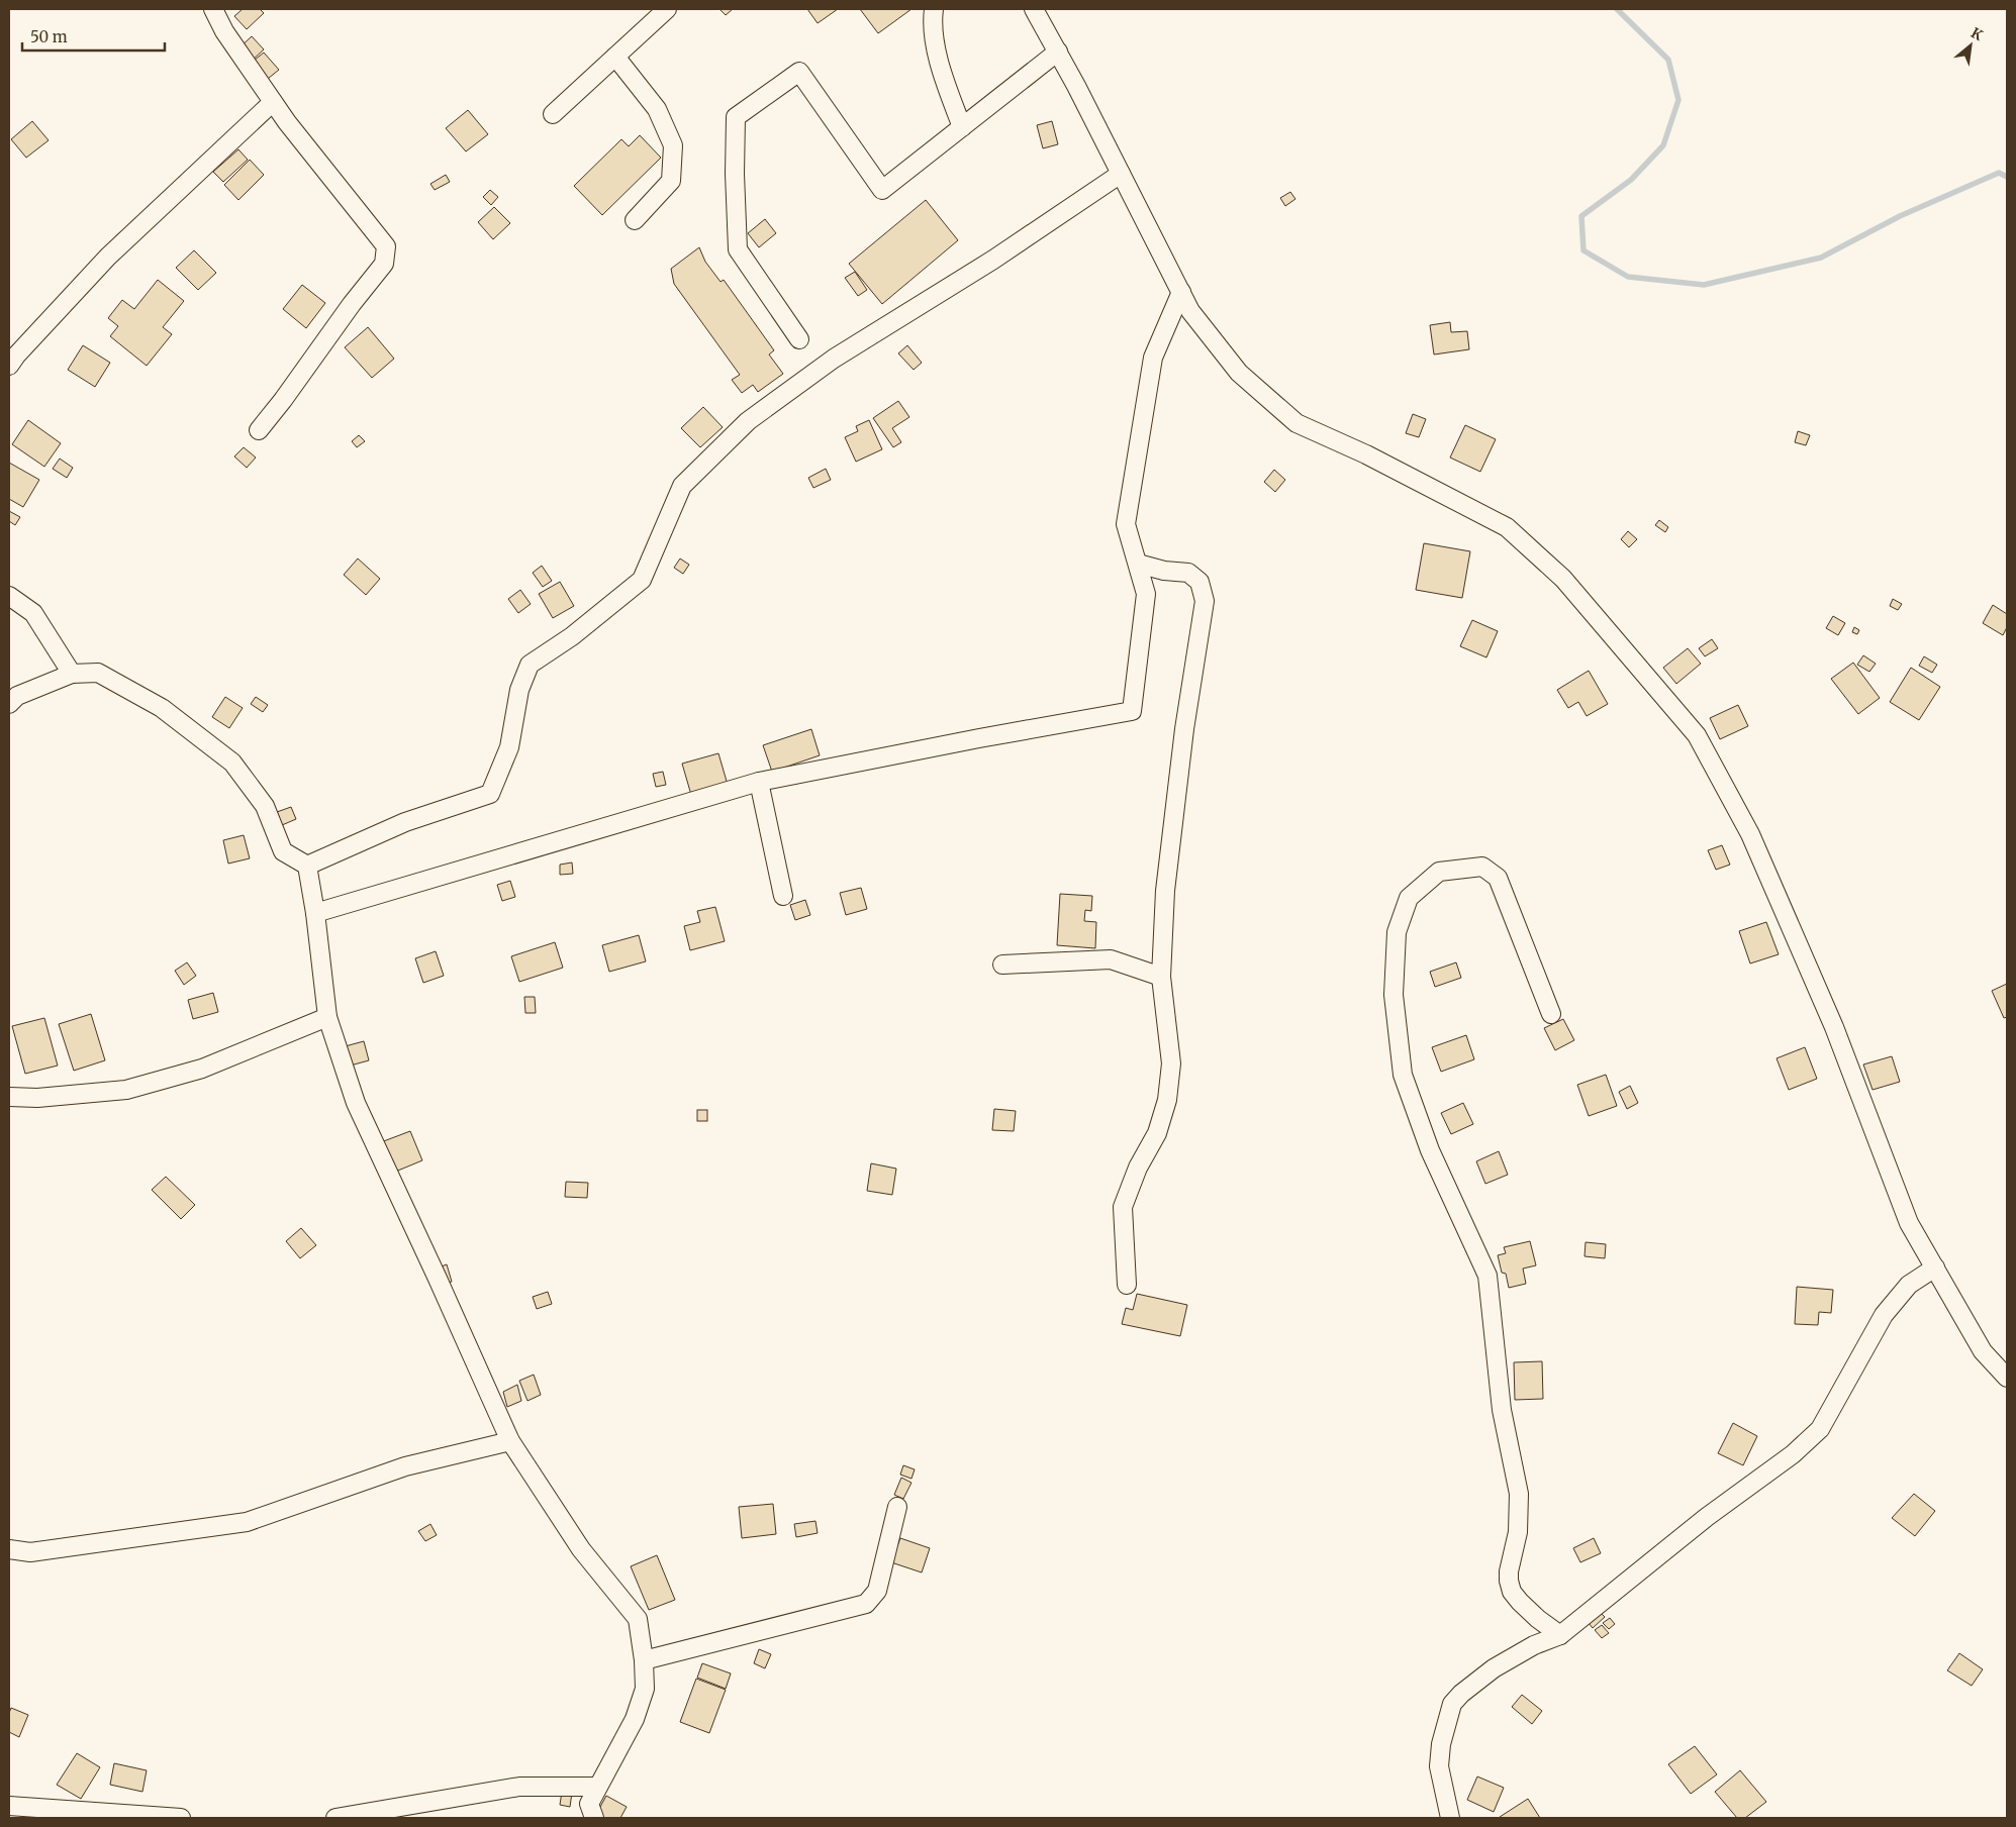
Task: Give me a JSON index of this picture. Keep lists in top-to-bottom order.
{
  "scale_bar": "50 m",
  "north": "top right"
}
